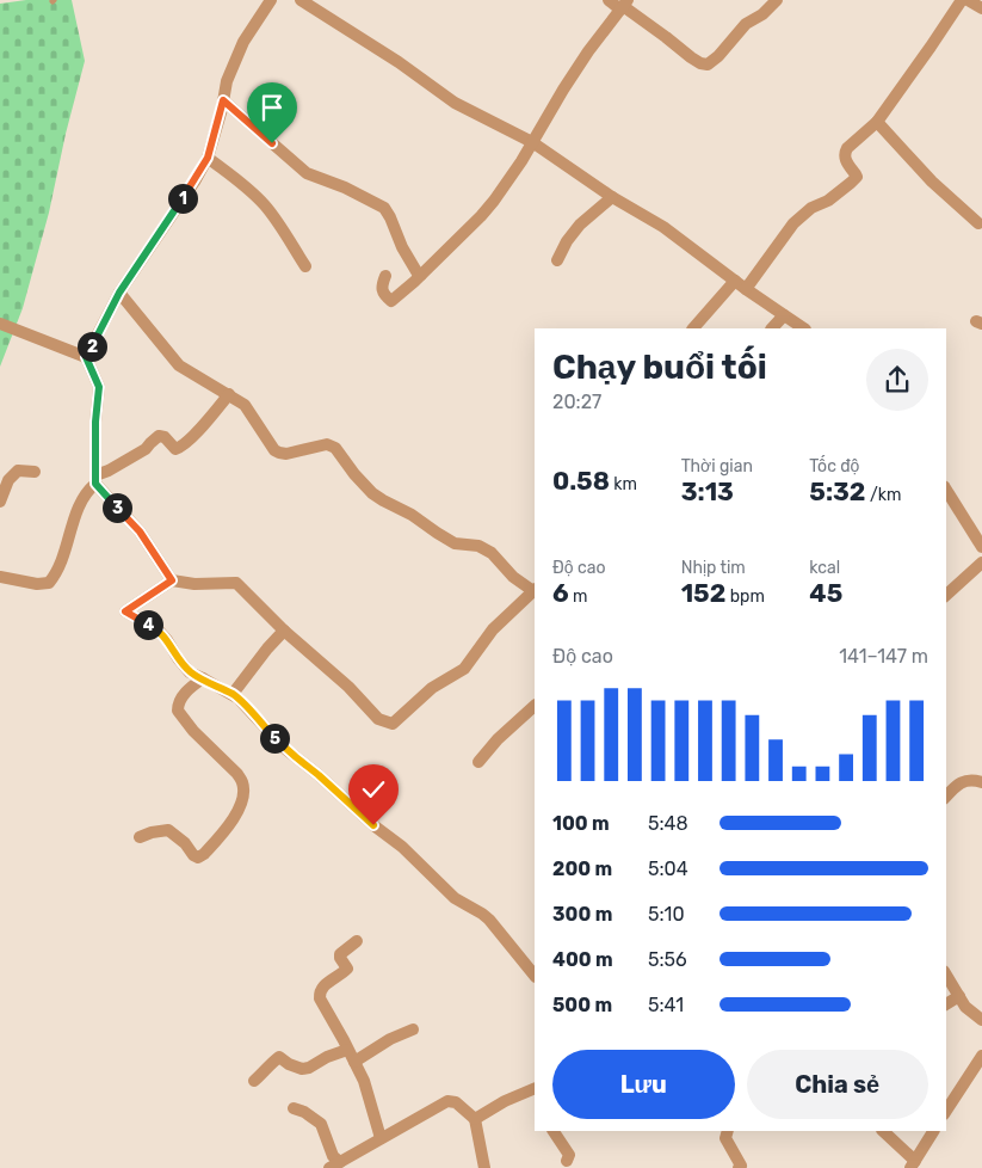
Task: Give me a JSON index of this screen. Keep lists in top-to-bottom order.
{
  "page": {
    "pins": [
      "1",
      "2",
      "3",
      "4",
      "5"
    ],
    "heading": ["Chạy buổi tối", "20:27"],
    "stats": [
      ["0.58 km"],
      ["Thời gian", "3:13"],
      ["Tốc độ", "5:32 /km"],
      ["Độ cao", "6 m"],
      ["Nhịp tim", "152 bpm"],
      ["kcal", "45"]
    ],
    "chart": ["Độ cao", "141–147 m"],
    "list": [
      {
        "name": "100 m",
        "note": "5:48"
      },
      {
        "name": "200 m",
        "note": "5:04"
      },
      {
        "name": "300 m",
        "note": "5:10"
      },
      {
        "name": "400 m",
        "note": "5:56"
      },
      {
        "name": "500 m",
        "note": "5:41"
      }
    ],
    "buttons": ["Lưu", "Chia sẻ"]
  }
}
